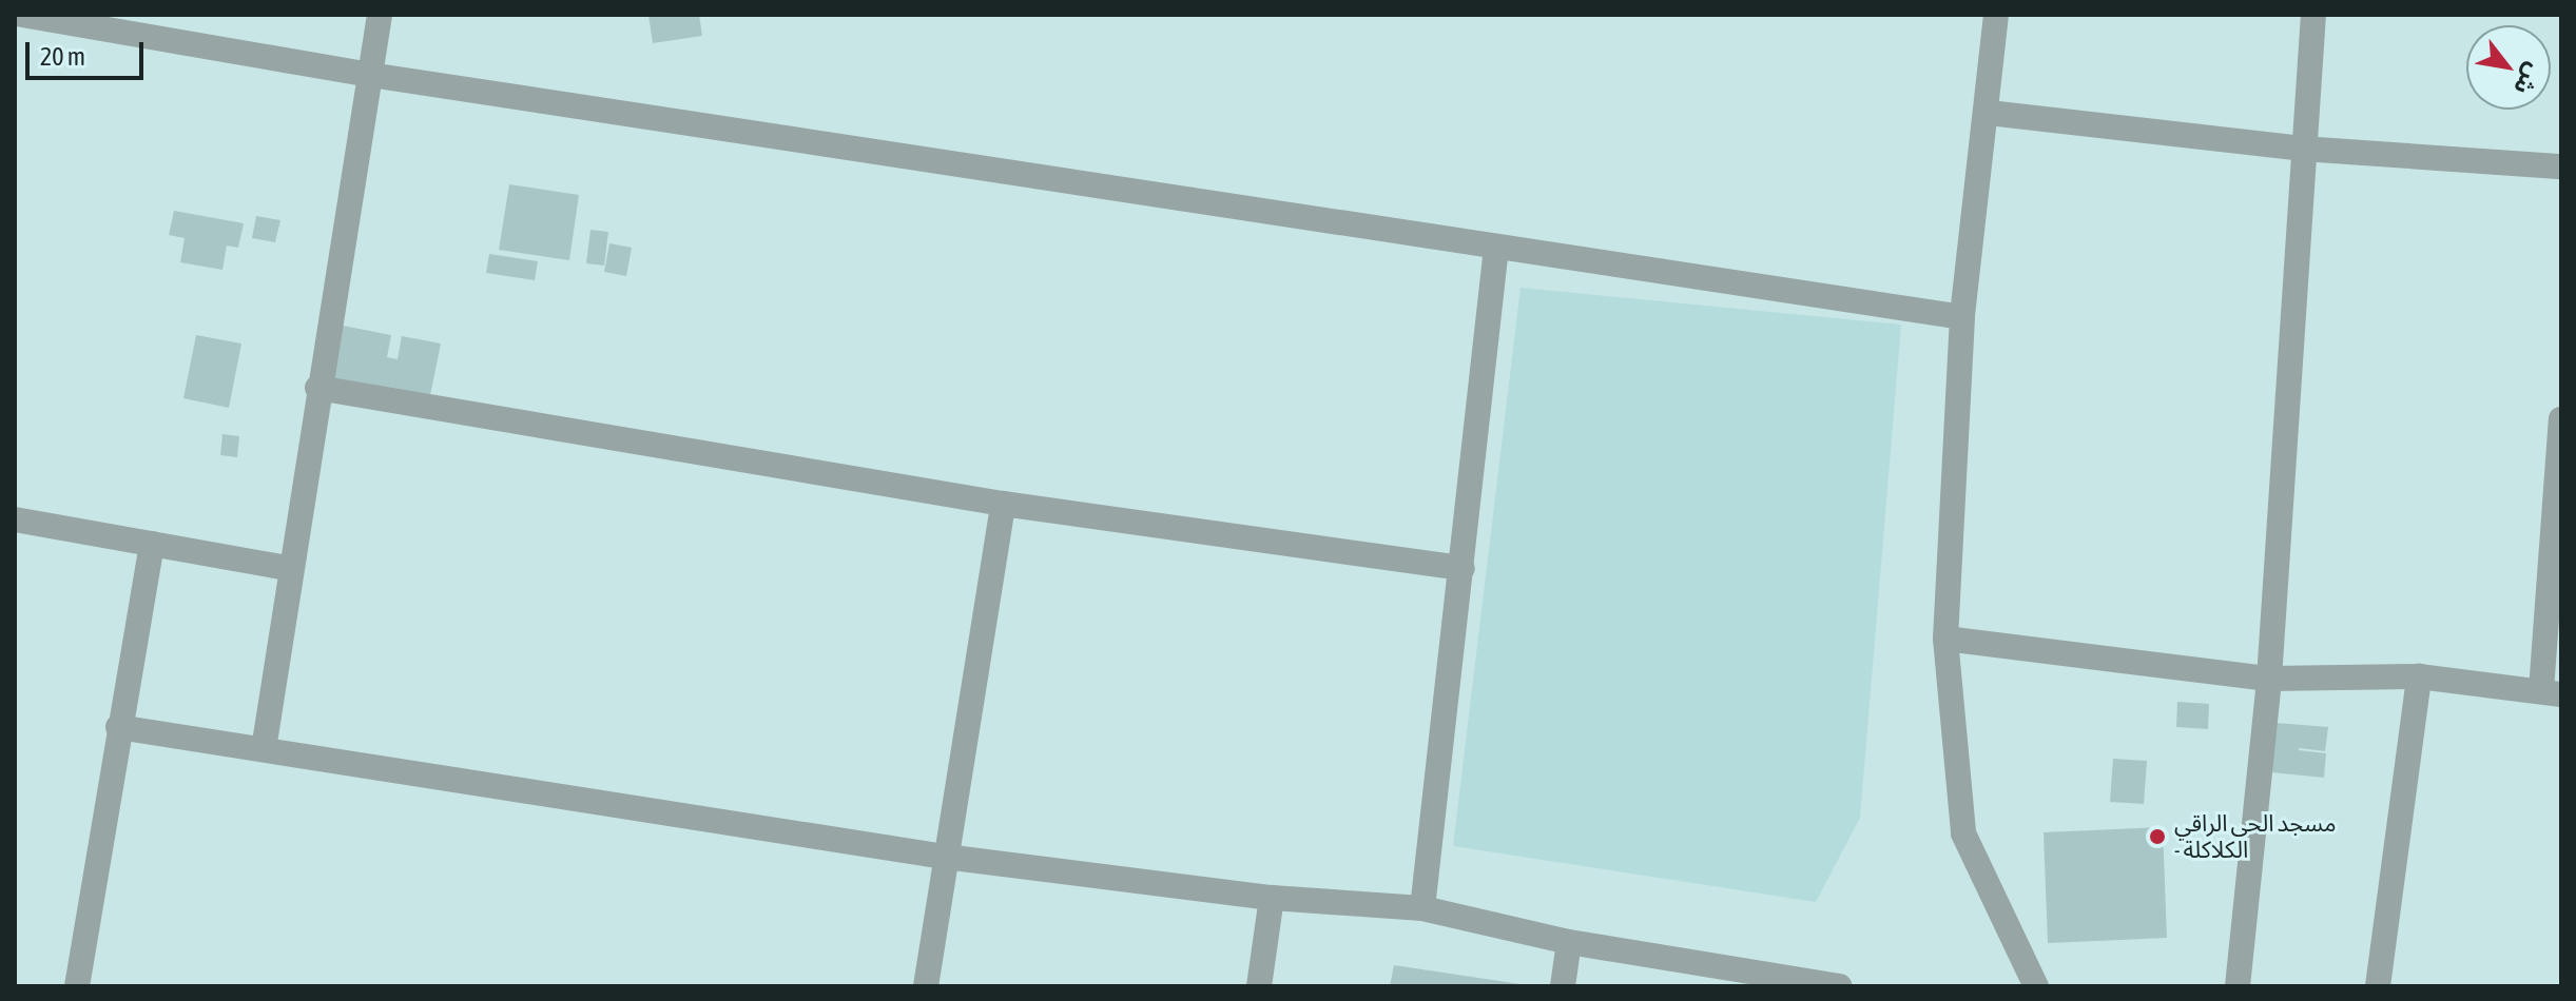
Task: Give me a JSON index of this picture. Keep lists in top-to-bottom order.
{
  "places": ["مسجد الحي الراقي - الكلاكلة"],
  "scale_bar": "20 m",
  "north": "bottom right"
}
